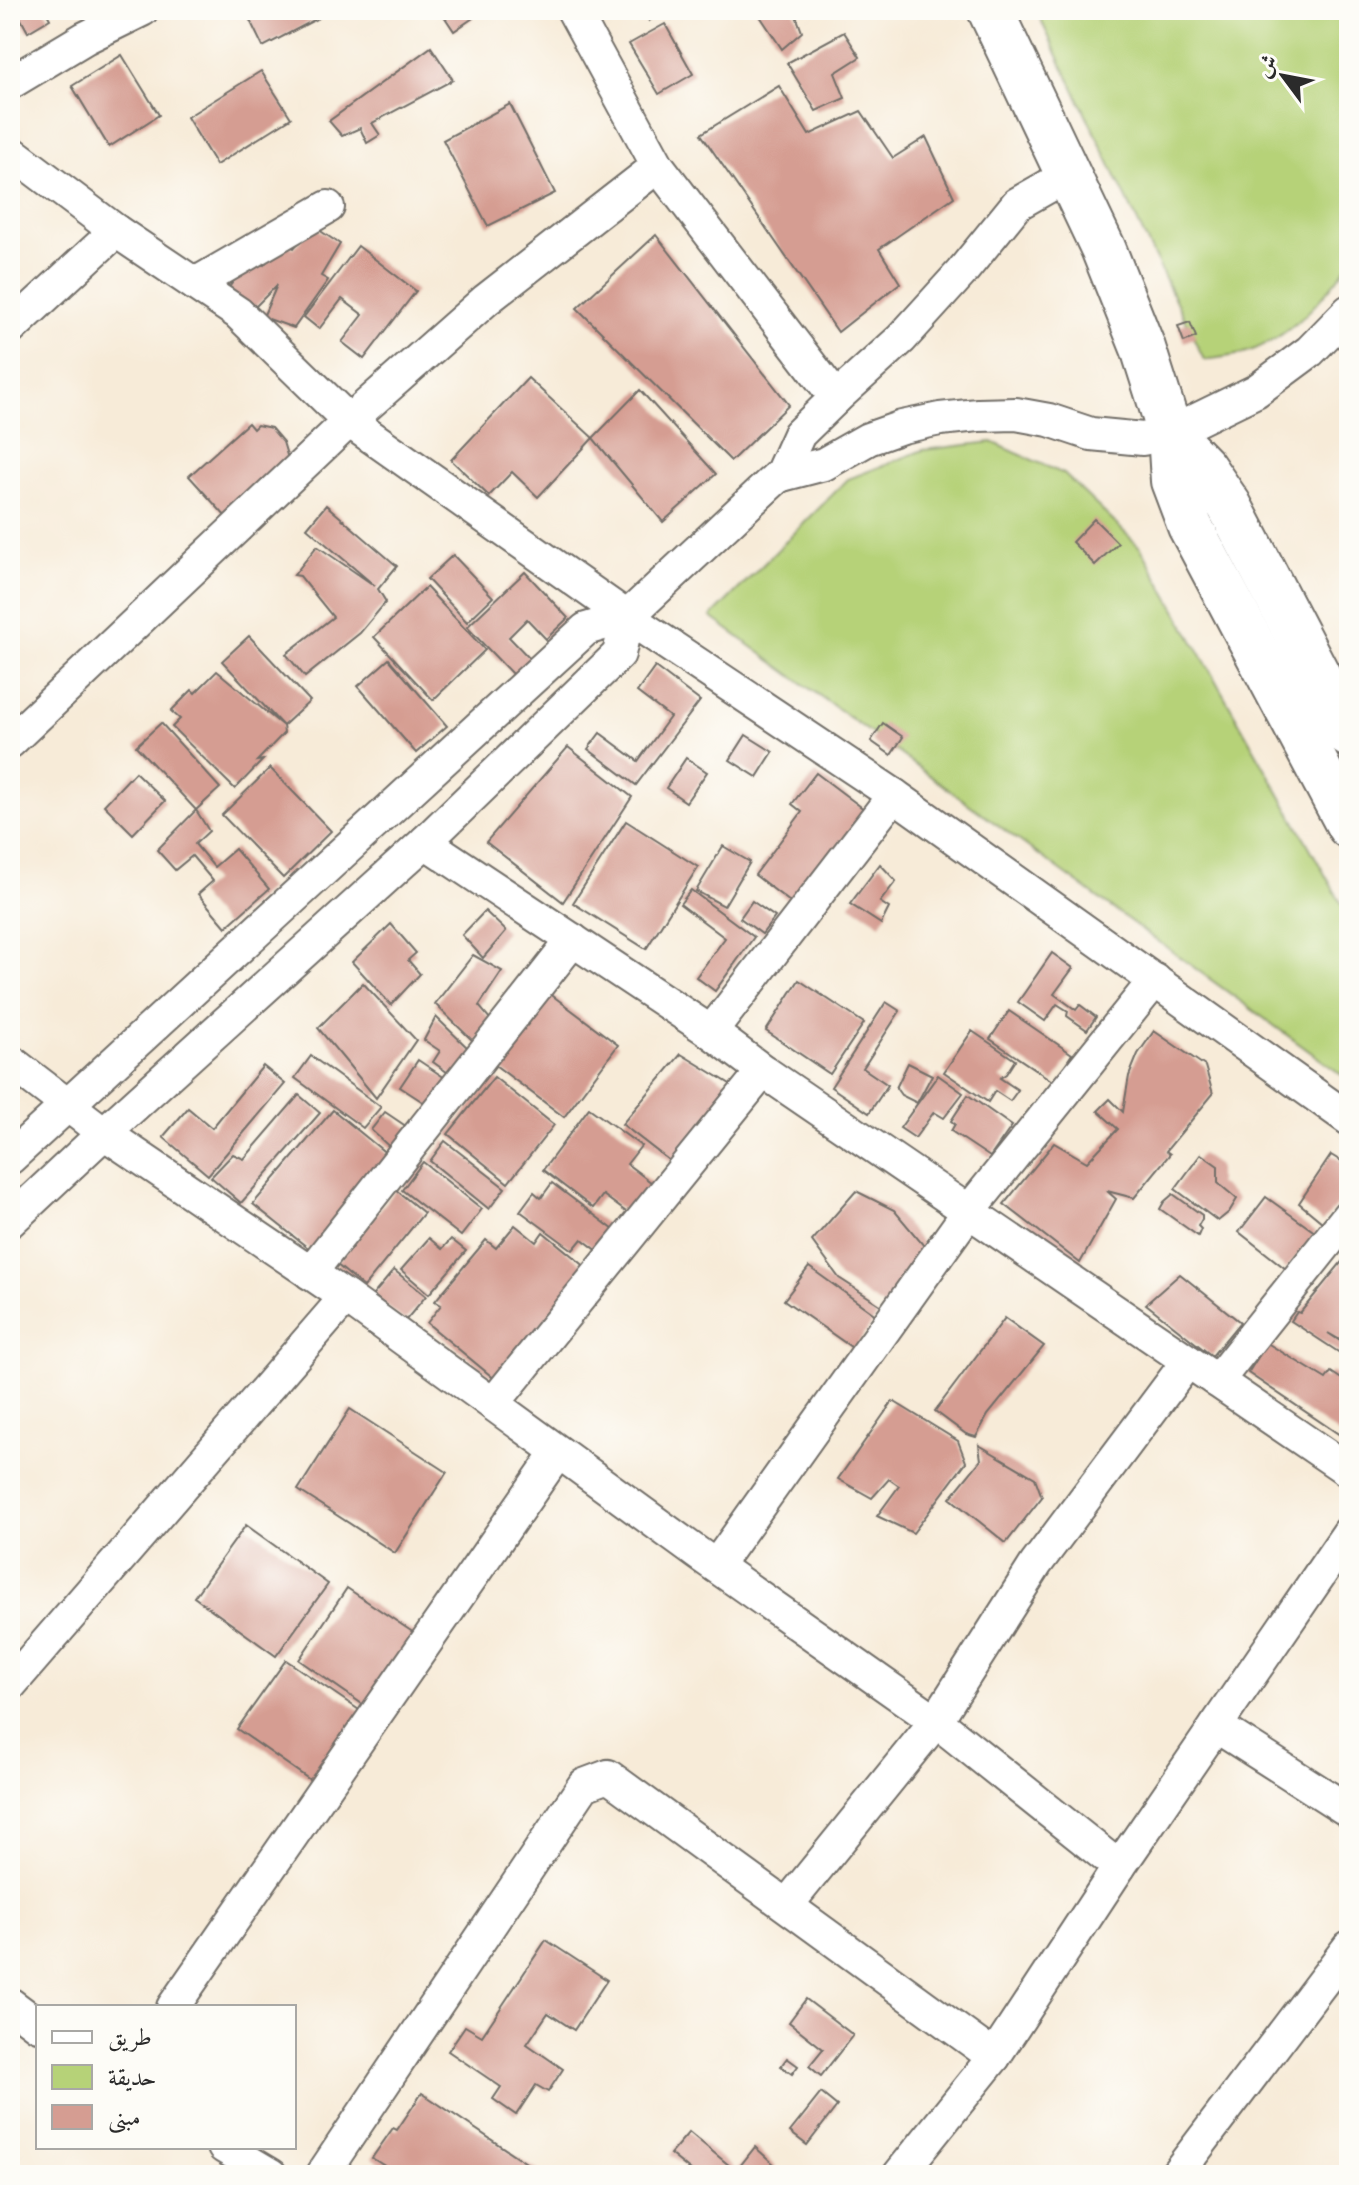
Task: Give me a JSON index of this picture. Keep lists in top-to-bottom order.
{
  "legend": ["طريق", "حديقة", "مبنى"],
  "north": "top left"
}
